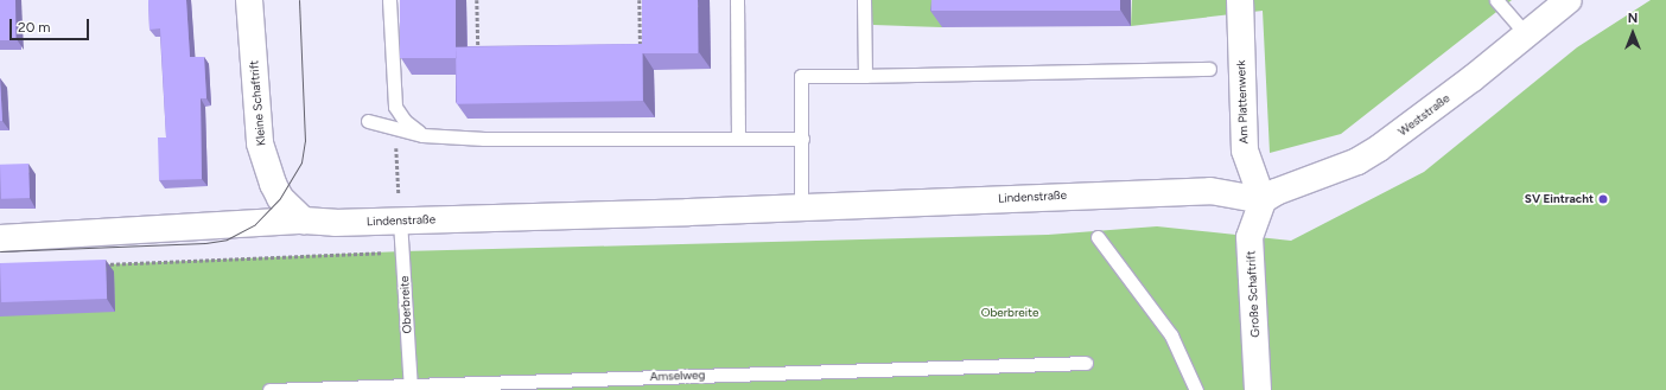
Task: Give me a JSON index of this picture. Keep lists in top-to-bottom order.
{
  "streets": {
    "street": [
      "Am Plattenwerk",
      "Kleine Schaftrift",
      "Weststraße",
      "Lindenstraße",
      "Große Schaftrift"
    ],
    "lane": ["Oberbreite", "Amselweg"]
  },
  "crossings": [
    ["Am Plattenwerk", "Weststraße"],
    ["Am Plattenwerk", "Lindenstraße"],
    ["Am Plattenwerk", "Große Schaftrift"],
    ["Kleine Schaftrift", "Lindenstraße"],
    ["Weststraße", "Lindenstraße"],
    ["Weststraße", "Große Schaftrift"],
    ["Lindenstraße", "Große Schaftrift"],
    ["Lindenstraße", "Oberbreite"],
    ["Oberbreite", "Amselweg"]
  ],
  "parks": ["Oberbreite"],
  "places": ["SV Eintracht"],
  "scale_bar": "20 m",
  "north": "top"
}
